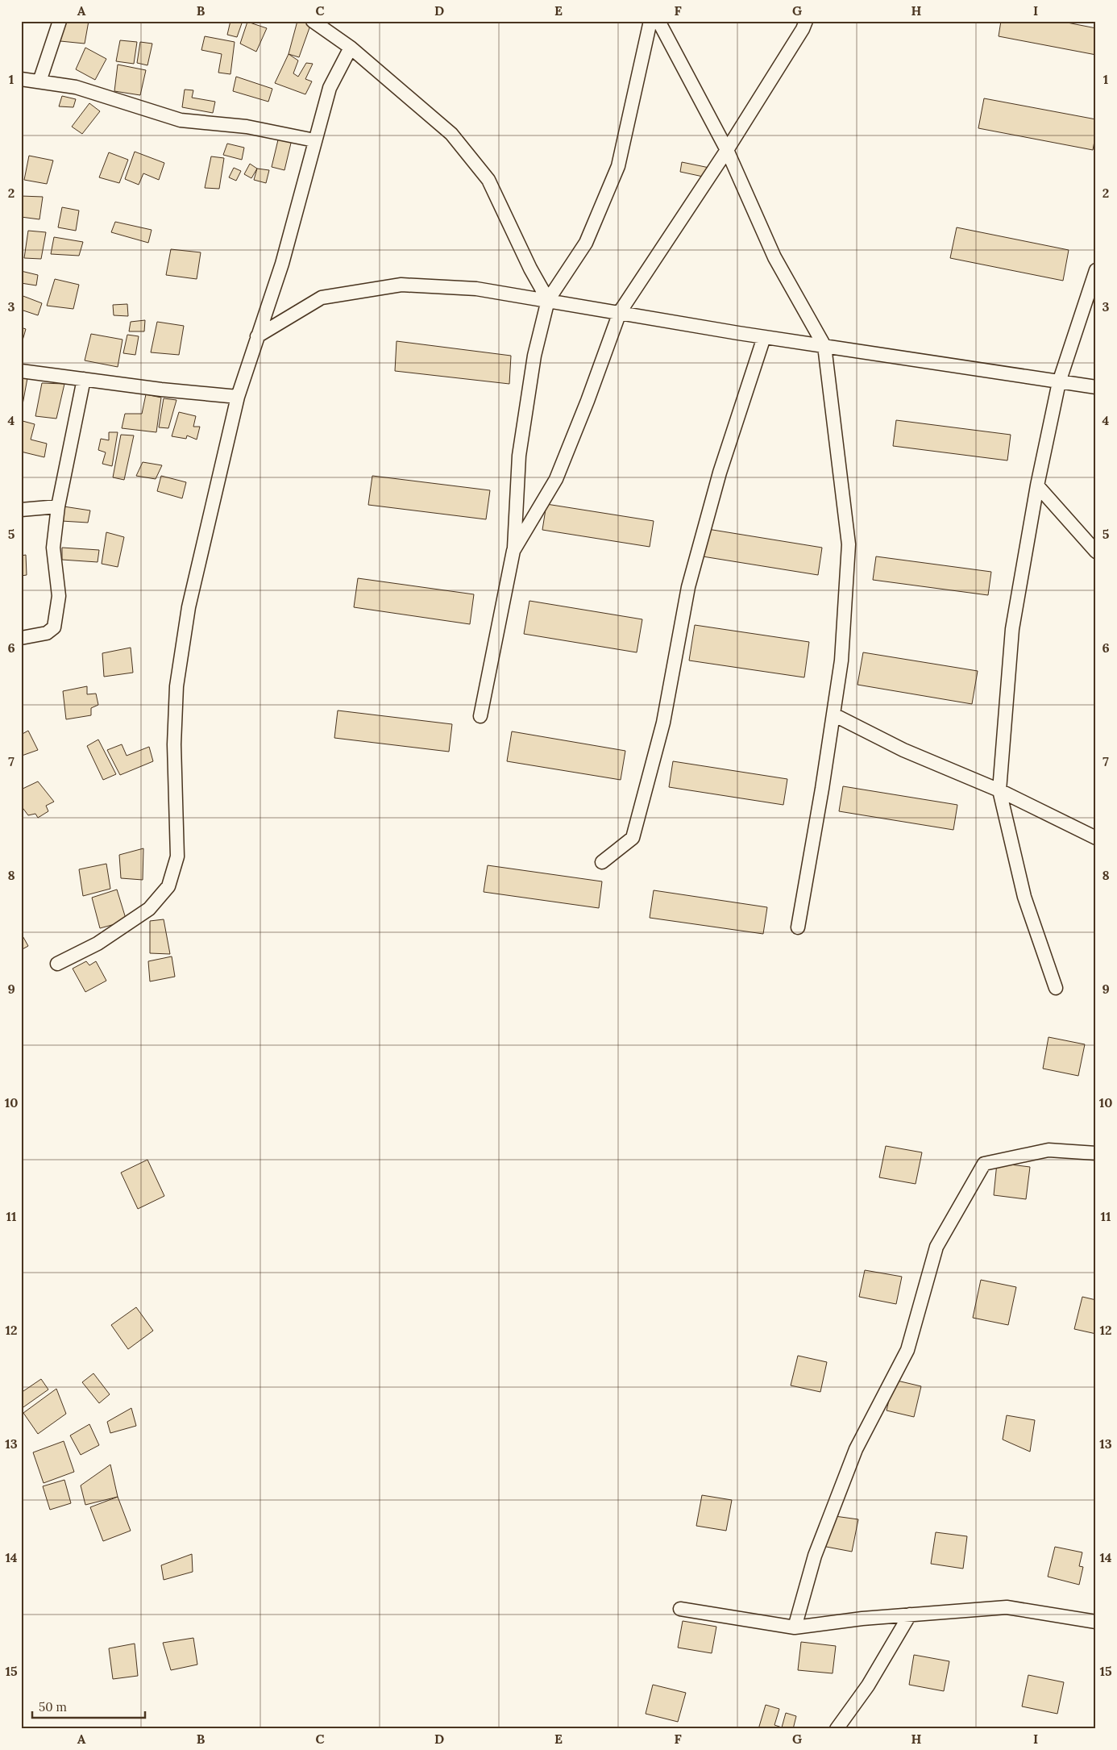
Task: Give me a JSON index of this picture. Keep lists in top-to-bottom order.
{
  "scale_bar": "50 m",
  "grid": {
    "columns": [
      "A",
      "B",
      "C",
      "D",
      "E",
      "F",
      "G",
      "H",
      "I"
    ],
    "rows": [
      "1",
      "2",
      "3",
      "4",
      "5",
      "6",
      "7",
      "8",
      "9",
      "10",
      "11",
      "12",
      "13",
      "14",
      "15"
    ]
  }
}
